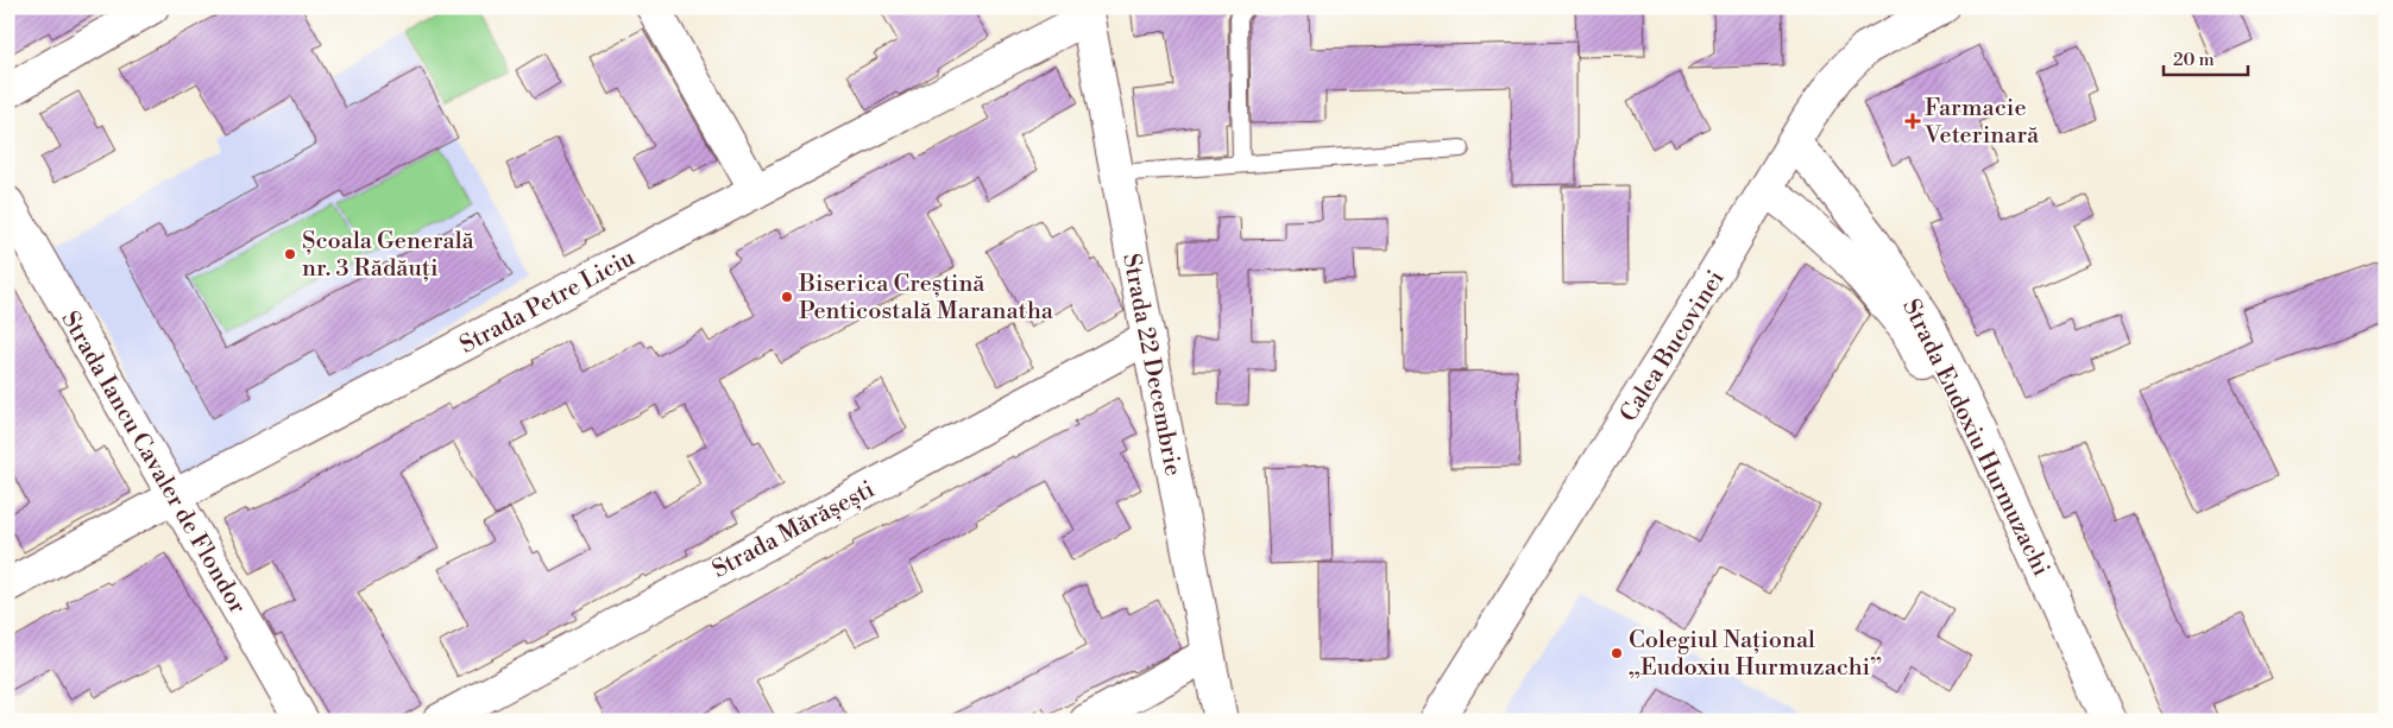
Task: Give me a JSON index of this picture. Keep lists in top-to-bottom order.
{
  "streets": {
    "street": [
      "Strada Petre Liciu",
      "Calea Bucovinei",
      "Strada 22 Decembrie",
      "Strada Eudoxiu Hurmuzachi",
      "Strada Iancu Cavaler de Flondor",
      "Strada Mărășești"
    ]
  },
  "crossings": [
    ["Strada Petre Liciu", "Strada 22 Decembrie"],
    ["Strada Petre Liciu", "Strada Iancu Cavaler de Flondor"],
    ["Calea Bucovinei", "Strada Eudoxiu Hurmuzachi"],
    ["Strada 22 Decembrie", "Strada Mărășești"]
  ],
  "places": {
    "health": ["Farmacie Veterinară"],
    "other": ["Școala Generală nr. 3 Rădăuți", "Biserica Creștină Penticostală Maranatha", "Colegiul Național „Eudoxiu Hurmuzachi”"]
  },
  "scale_bar": "20 m"
}
